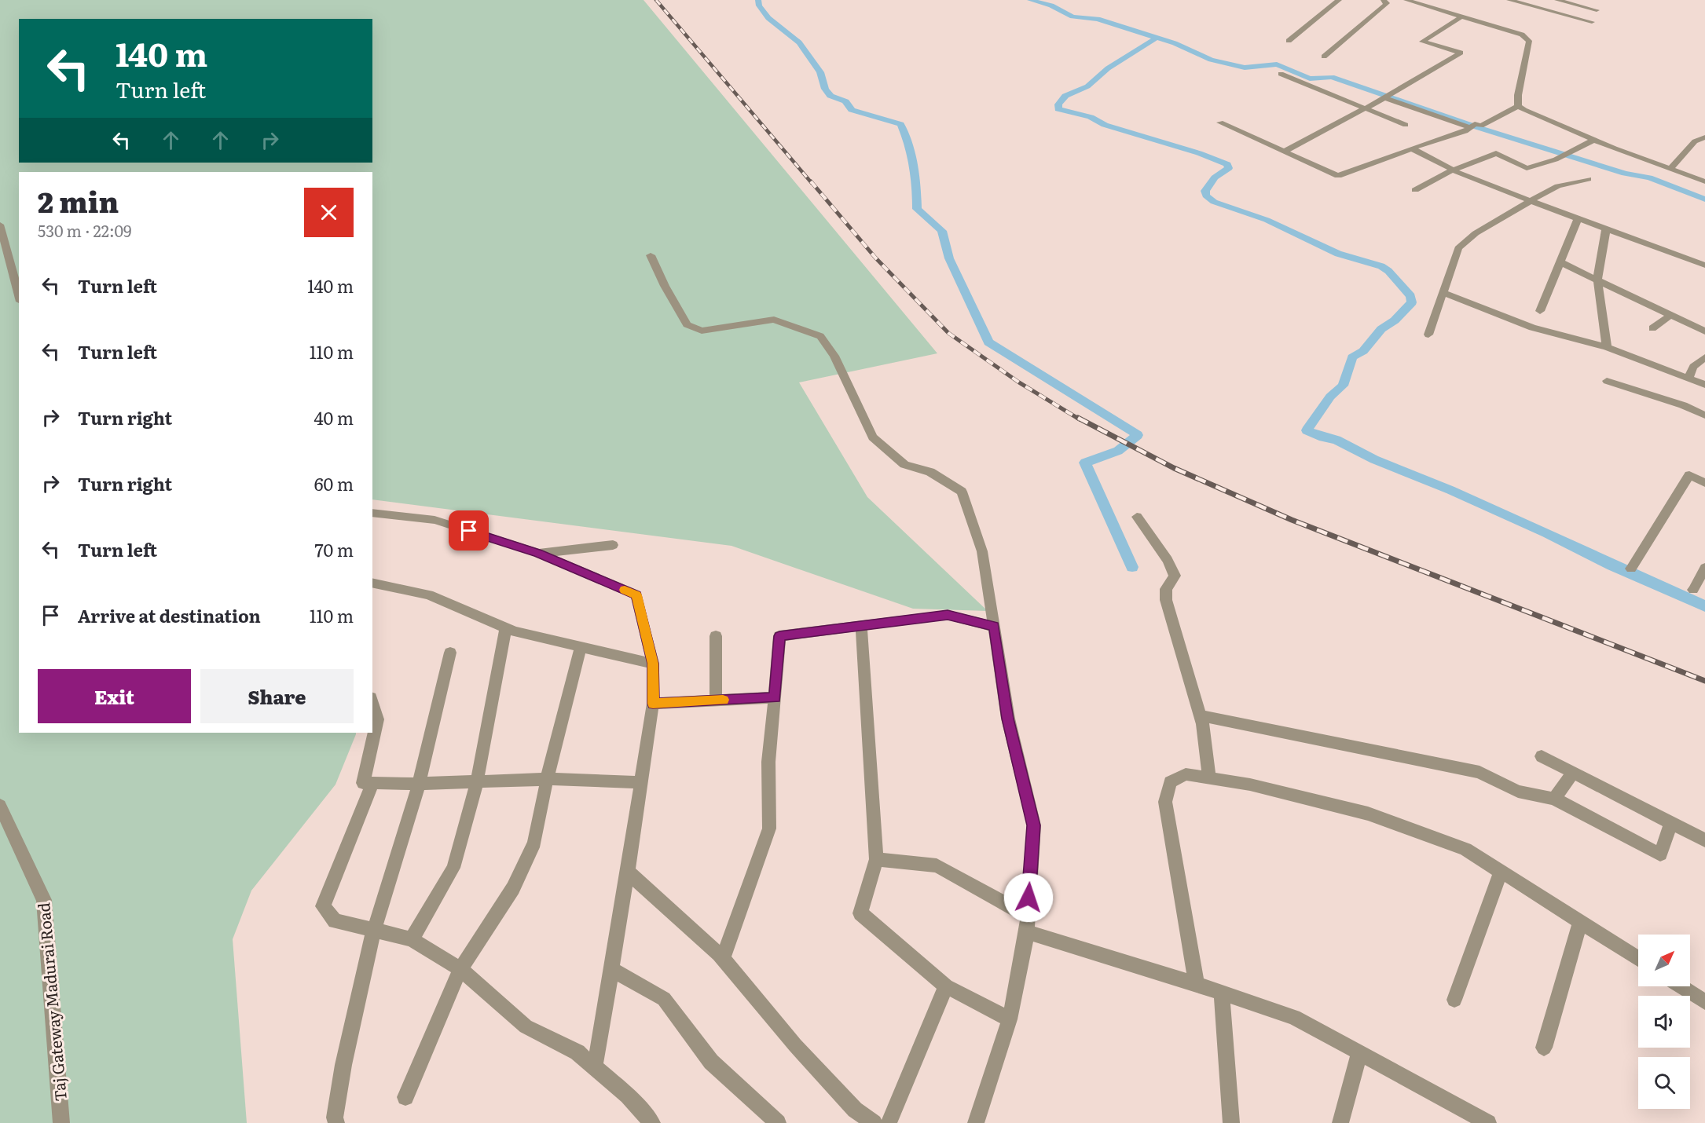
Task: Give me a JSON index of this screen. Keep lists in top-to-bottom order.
{
  "streets": {
    "street": ["Taj Gateway Madurai Road"]
  },
  "north": "top right",
  "page": {
    "turn": ["140 m", "Turn left"],
    "heading": ["2 min", "530 m · 22:09"],
    "list": [
      {
        "name": "Turn left",
        "value": "140 m"
      },
      {
        "name": "Turn left",
        "value": "110 m"
      },
      {
        "name": "Turn right",
        "value": "40 m"
      },
      {
        "name": "Turn right",
        "value": "60 m"
      },
      {
        "name": "Turn left",
        "value": "70 m"
      },
      {
        "name": "Arrive at destination",
        "value": "110 m"
      }
    ],
    "buttons": ["Exit", "Share"]
  }
}
